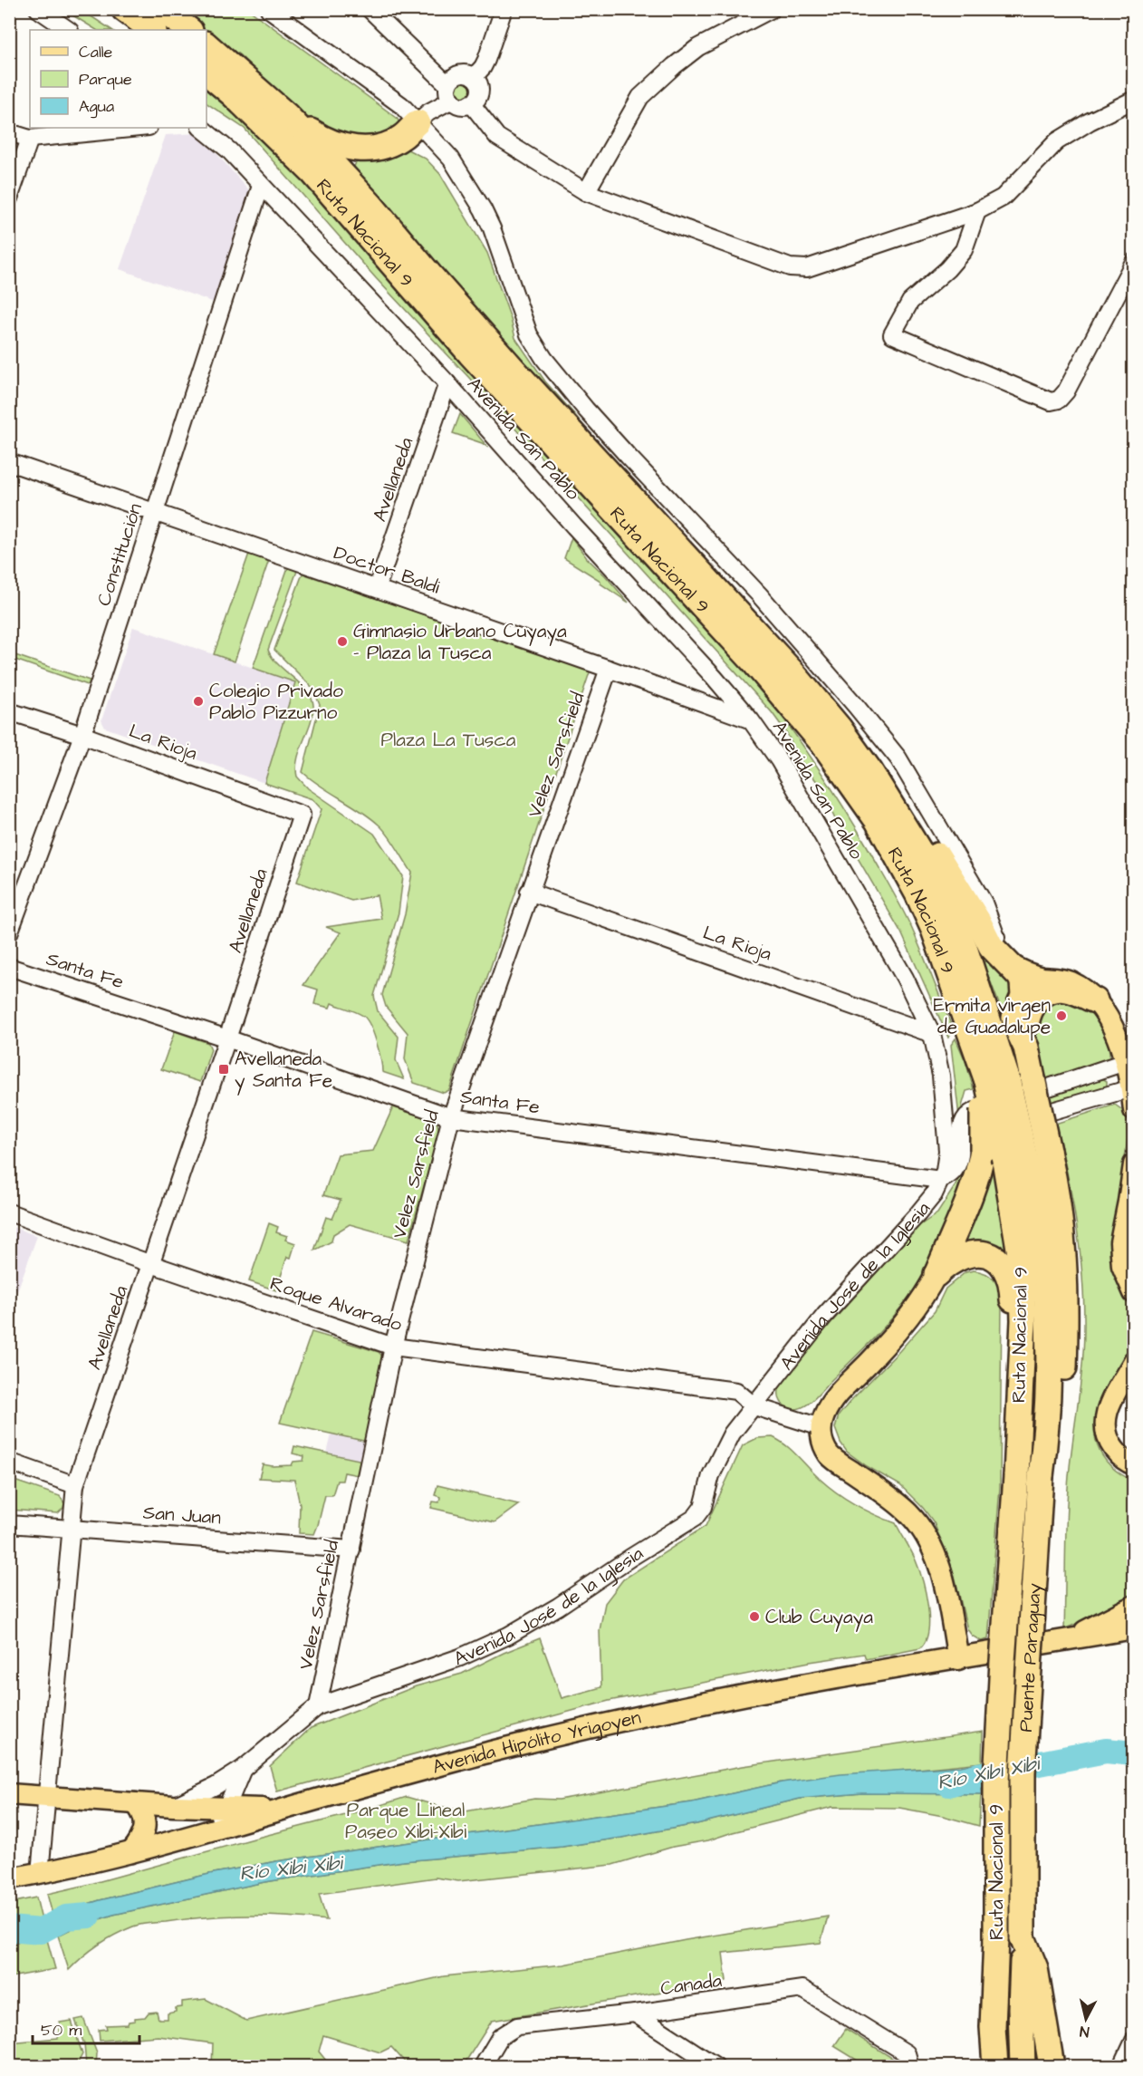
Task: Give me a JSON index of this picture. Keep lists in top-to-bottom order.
{
  "streets": {
    "highway": ["Ruta Nacional 9", "Puente Paraguay"],
    "main road": ["Avenida José de la Iglesia", "Avenida Hipólito Yrigoyen"],
    "street": [
      "Avenida San Pablo",
      "Avellaneda",
      "Constitución",
      "Doctor Baldi",
      "La Rioja",
      "Velez Sarsfield",
      "Santa Fe",
      "Roque Alvarado",
      "San Juan",
      "Canada"
    ]
  },
  "crossings": [
    ["Ruta Nacional 9", "Puente Paraguay"],
    ["Avenida San Pablo", "Avellaneda"],
    ["Avenida San Pablo", "Constitución"],
    ["Avenida San Pablo", "Doctor Baldi"],
    ["Avenida San Pablo", "La Rioja"],
    ["Avenida San Pablo", "Santa Fe"],
    ["Avenida San Pablo", "Avenida José de la Iglesia"],
    ["Avellaneda", "Doctor Baldi"],
    ["Avellaneda", "La Rioja"],
    ["Avellaneda", "Santa Fe"],
    ["Avellaneda", "Avenida José de la Iglesia"],
    ["Avellaneda", "Roque Alvarado"],
    ["Avellaneda", "San Juan"],
    ["Avellaneda", "Avenida Hipólito Yrigoyen"],
    ["Constitución", "Doctor Baldi"],
    ["Constitución", "La Rioja"],
    ["Doctor Baldi", "Velez Sarsfield"],
    ["La Rioja", "Velez Sarsfield"],
    ["Velez Sarsfield", "Santa Fe"],
    ["Velez Sarsfield", "Avenida José de la Iglesia"],
    ["Velez Sarsfield", "Roque Alvarado"],
    ["Velez Sarsfield", "San Juan"],
    ["Santa Fe", "Avenida José de la Iglesia"],
    ["Avenida José de la Iglesia", "Roque Alvarado"]
  ],
  "water": ["Río Xibi Xibi"],
  "parks": ["Plaza La Tusca", "Parque Lineal Paseo Xibi-Xibi"],
  "places": {
    "other": [
      "Gimnasio Urbano Cuyaya - Plaza la Tusca",
      "Colegio Privado Pablo Pizzurno",
      "Ermita virgen de Guadalupe",
      "Club Cuyaya"
    ],
    "transit": ["Avellaneda y Santa Fe"]
  },
  "legend": ["Calle", "Parque", "Agua"],
  "scale_bar": "50 m",
  "north": "bottom"
}
